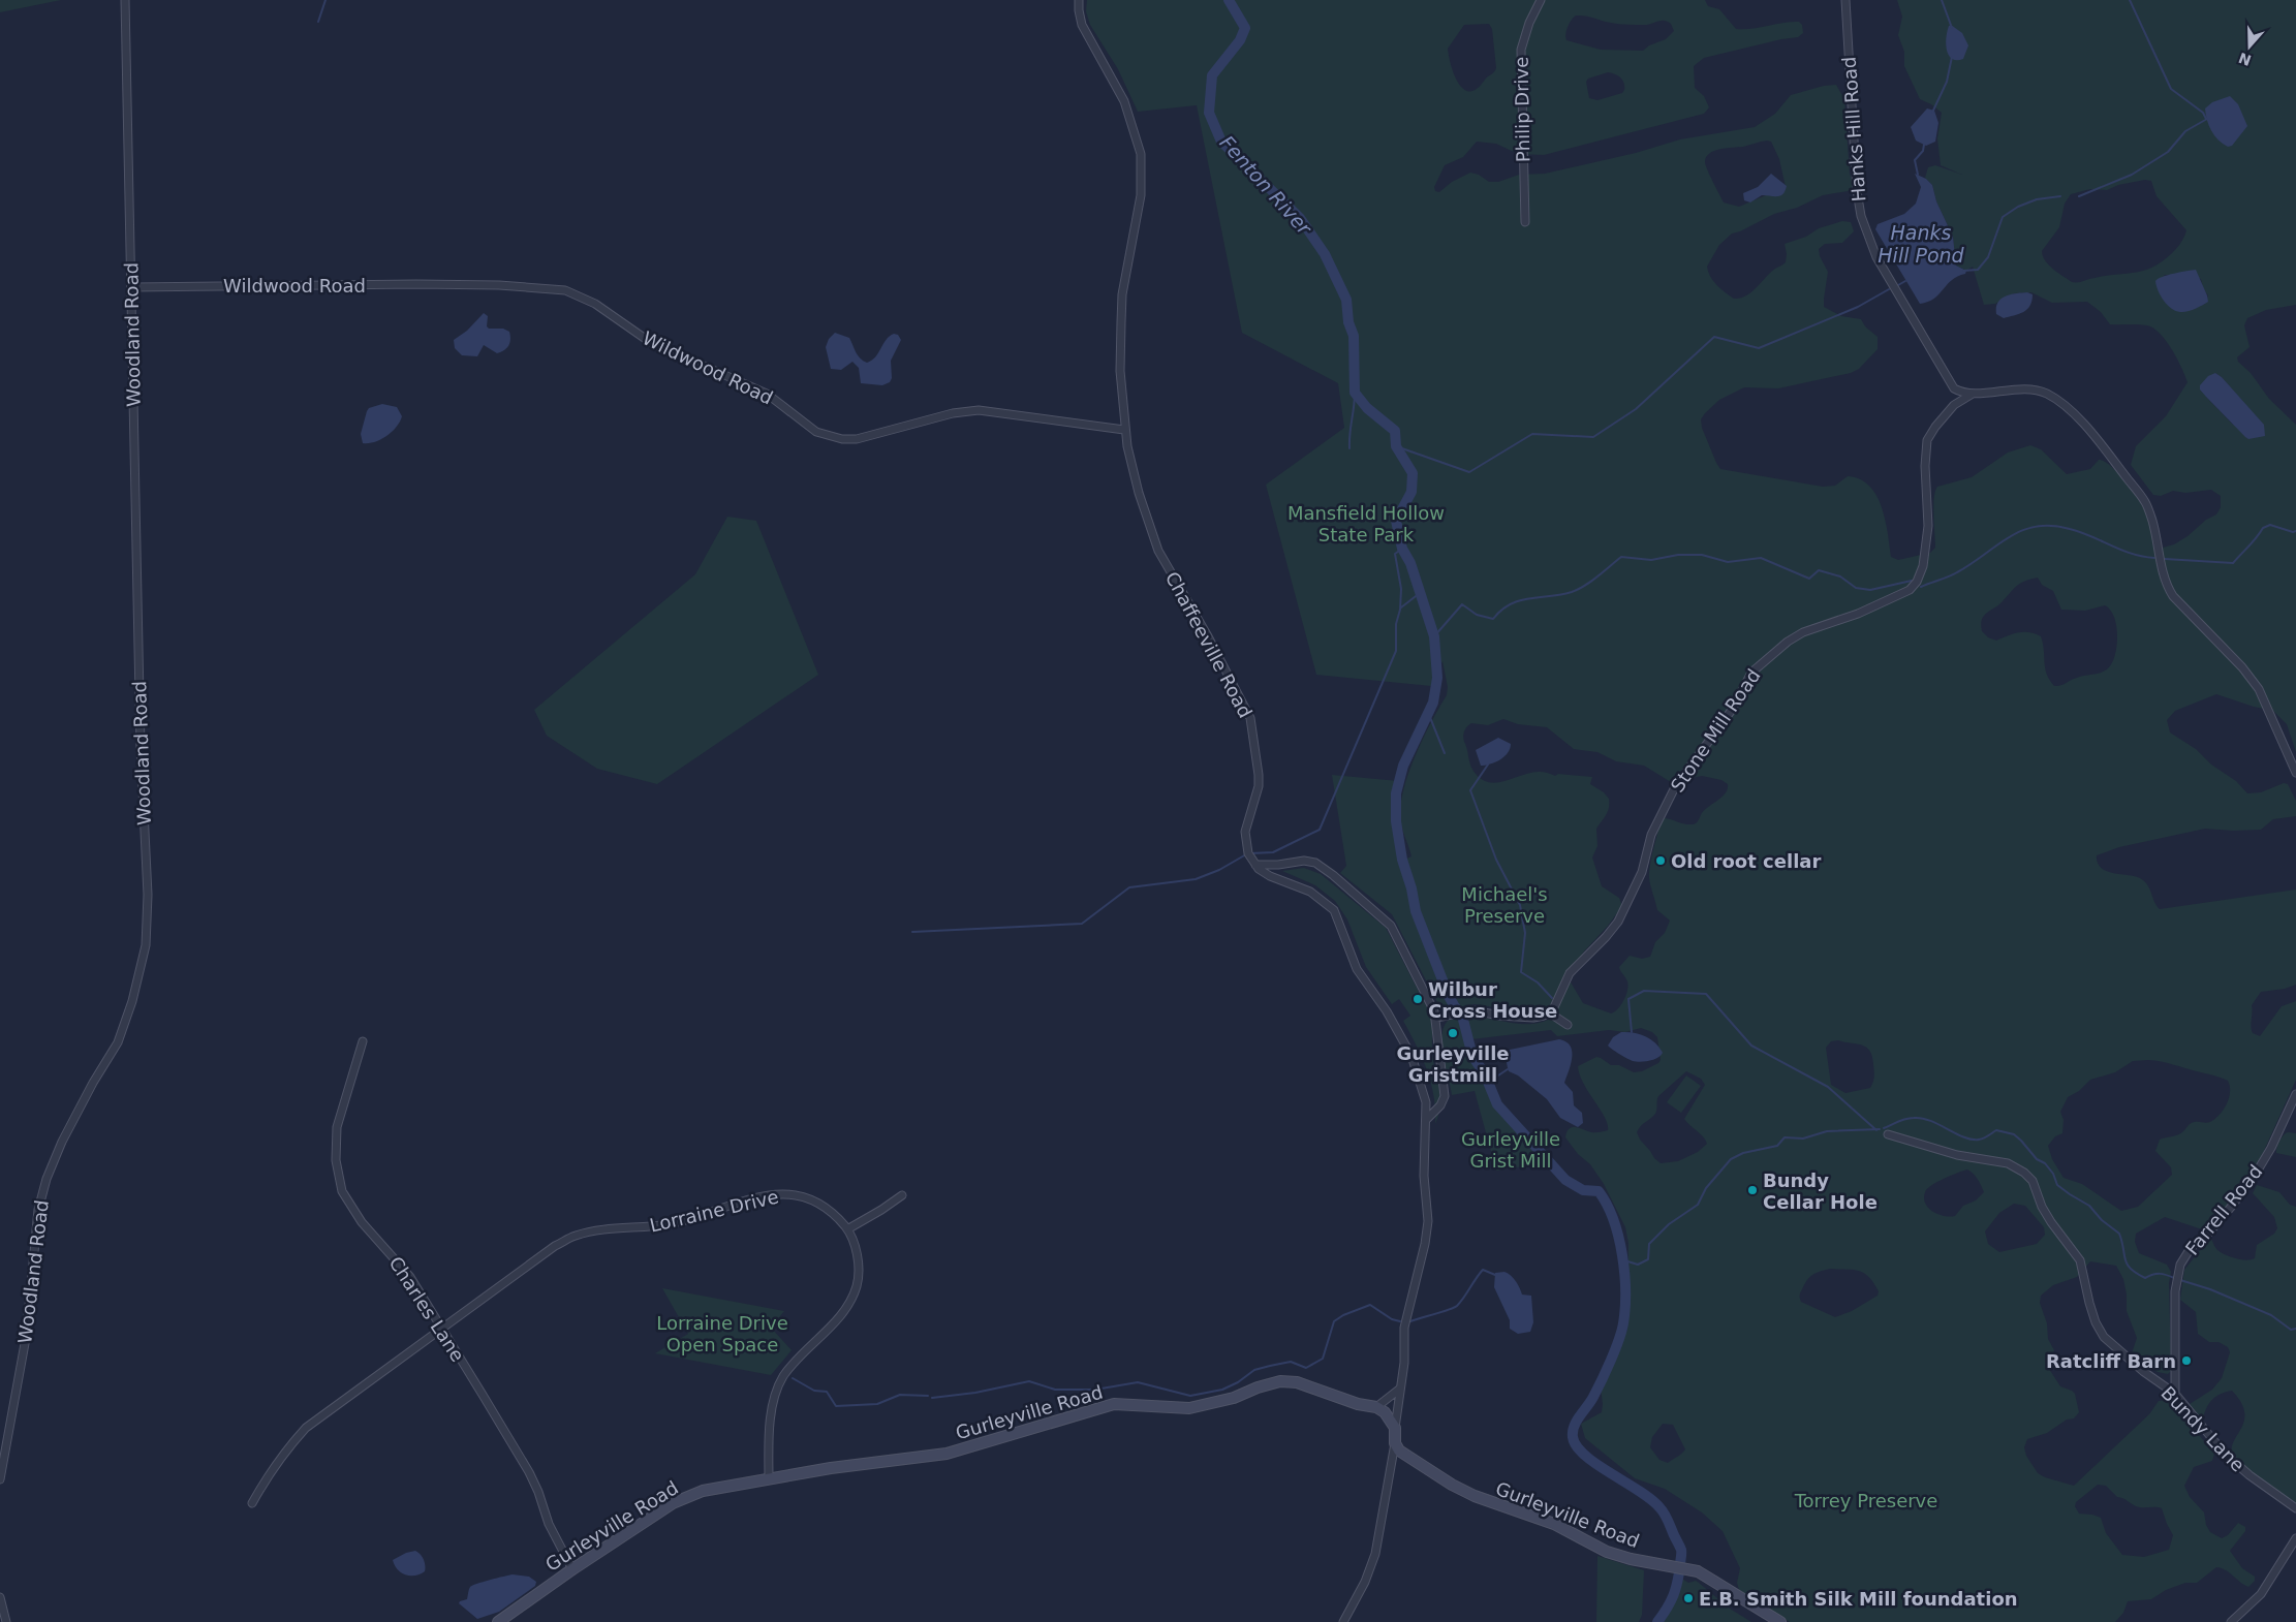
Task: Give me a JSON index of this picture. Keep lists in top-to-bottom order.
{
  "streets": {
    "street": [
      "Philip Drive",
      "Hanks Hill Road",
      "Wildwood Road",
      "Woodland Road",
      "Chaffeeville Road",
      "Stone Mill Road",
      "Farrell Road",
      "Lorraine Drive",
      "Charles Lane",
      "Gurleyville Road",
      "Bundy Lane"
    ]
  },
  "crossings": [
    ["Wildwood Road", "Woodland Road"],
    ["Wildwood Road", "Chaffeeville Road"],
    ["Farrell Road", "Bundy Lane"],
    ["Lorraine Drive", "Charles Lane"],
    ["Lorraine Drive", "Gurleyville Road"],
    ["Charles Lane", "Gurleyville Road"]
  ],
  "water": ["Fenton River", "Hanks Hill Pond"],
  "parks": [
    "Mansfield Hollow State Park",
    "Michael's Preserve",
    "Gurleyville Grist Mill",
    "Lorraine Drive Open Space",
    "Torrey Preserve"
  ],
  "places": [
    "Old root cellar",
    "Wilbur Cross House",
    "Gurleyville Gristmill",
    "Bundy Cellar Hole",
    "Ratcliff Barn",
    "E.B. Smith Silk Mill foundation"
  ],
  "north": "bottom"
}
